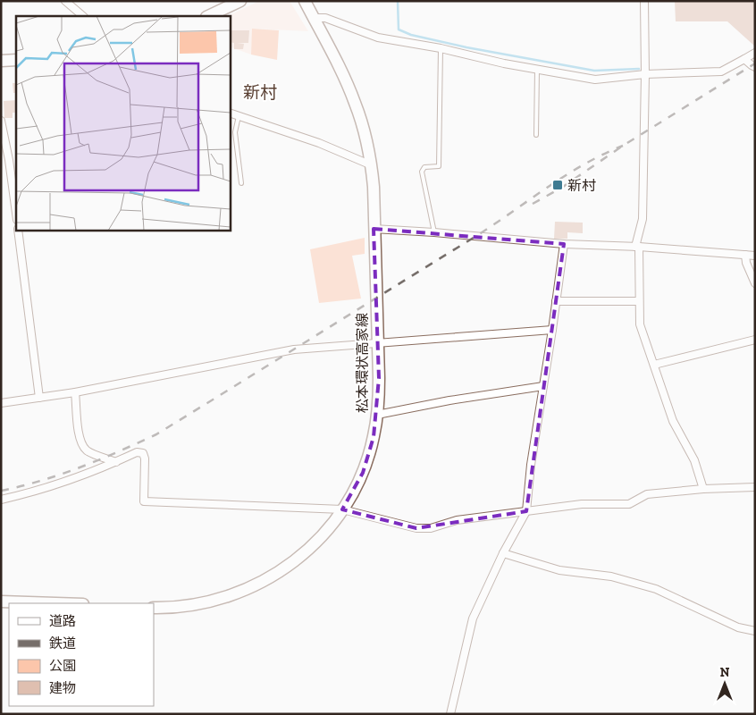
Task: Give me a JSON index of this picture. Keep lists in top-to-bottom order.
{
  "streets": {
    "main road": ["松本環状高家線"]
  },
  "districts": ["新村"],
  "places": {
    "transit": ["新村"]
  },
  "legend": [
    "道路",
    "鉄道",
    "公園",
    "建物"
  ],
  "north": "top"
}
